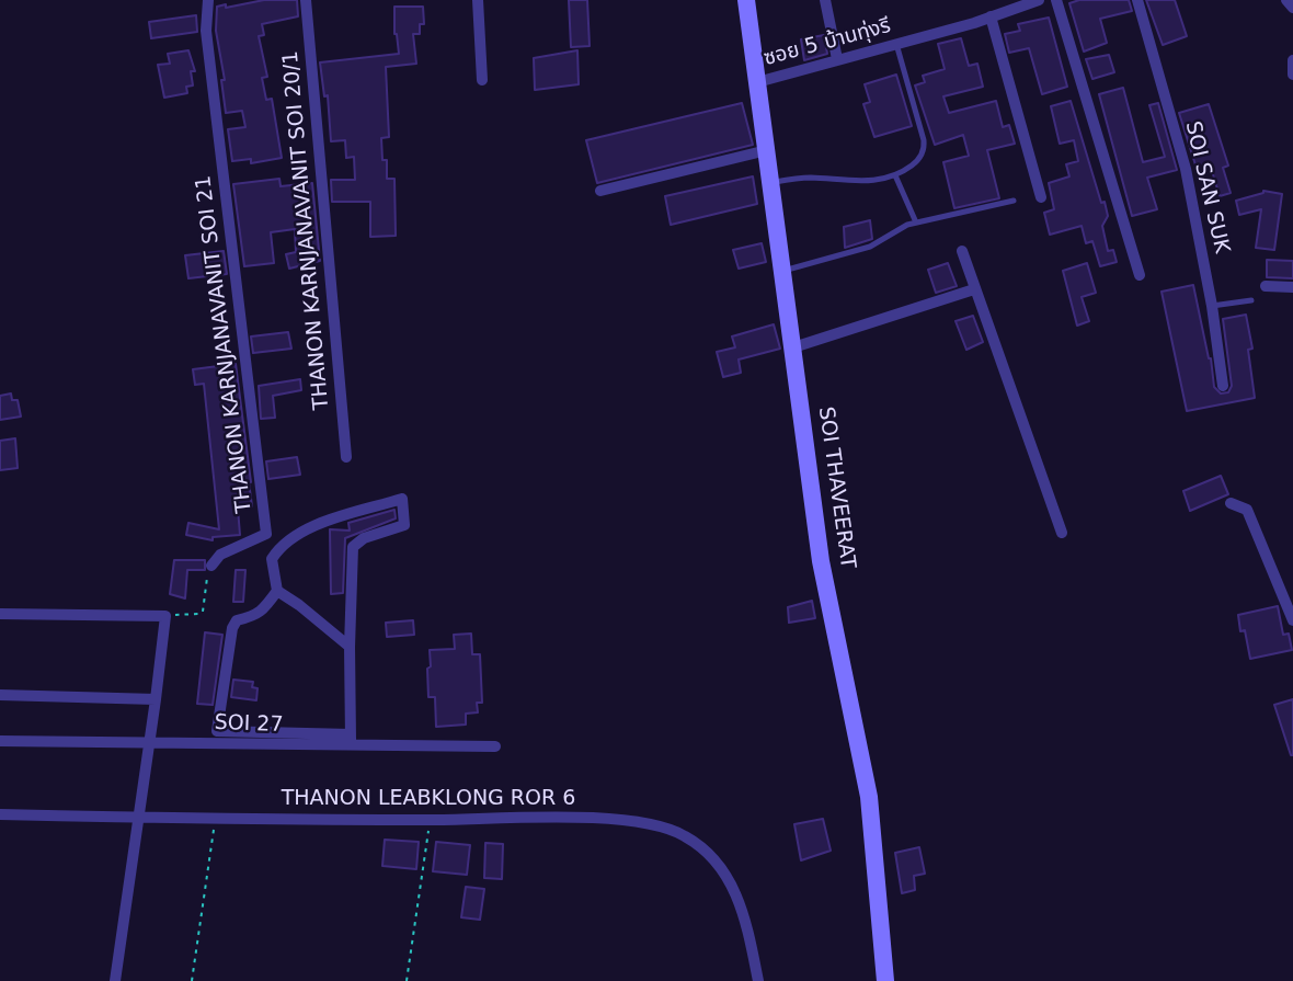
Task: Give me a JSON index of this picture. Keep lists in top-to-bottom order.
{
  "streets": {
    "street": [
      "ซอย 5 บ้านทุ่งรี",
      "SOI SAN SUK",
      "THANON KARNJANAVANIT SOI 20/1",
      "THANON KARNJANAVANIT SOI 21",
      "SOI THAVEERAT",
      "SOI 27",
      "THANON LEABKLONG ROR 6"
    ]
  },
  "crossings": [
    ["ซอย 5 บ้านทุ่งรี", "SOI THAVEERAT"]
  ]
}
